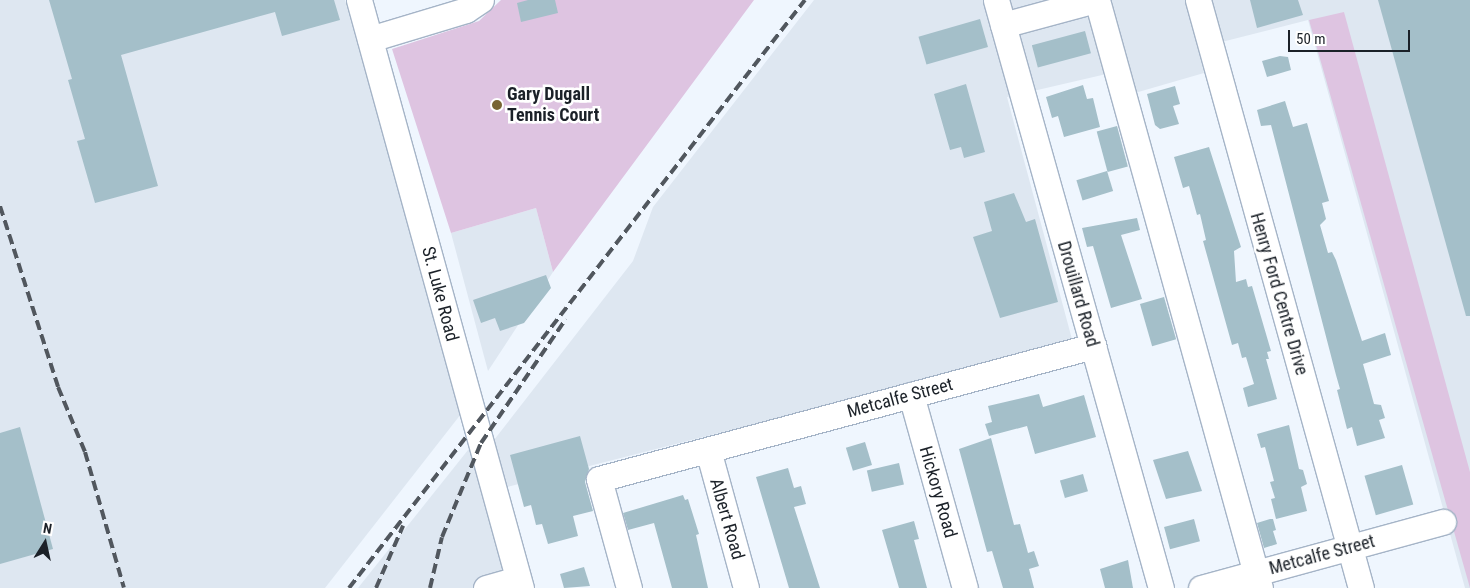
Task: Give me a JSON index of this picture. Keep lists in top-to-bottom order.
{
  "streets": {
    "street": [
      "St. Luke Road",
      "Drouillard Road",
      "Henry Ford Centre Drive",
      "Metcalfe Street",
      "Hickory Road",
      "Albert Road"
    ]
  },
  "crossings": [
    ["Drouillard Road", "Metcalfe Street"],
    ["Henry Ford Centre Drive", "Metcalfe Street"],
    ["Metcalfe Street", "Hickory Road"],
    ["Metcalfe Street", "Albert Road"]
  ],
  "places": ["Gary Dugall Tennis Court"],
  "scale_bar": "50 m",
  "north": "top"
}
